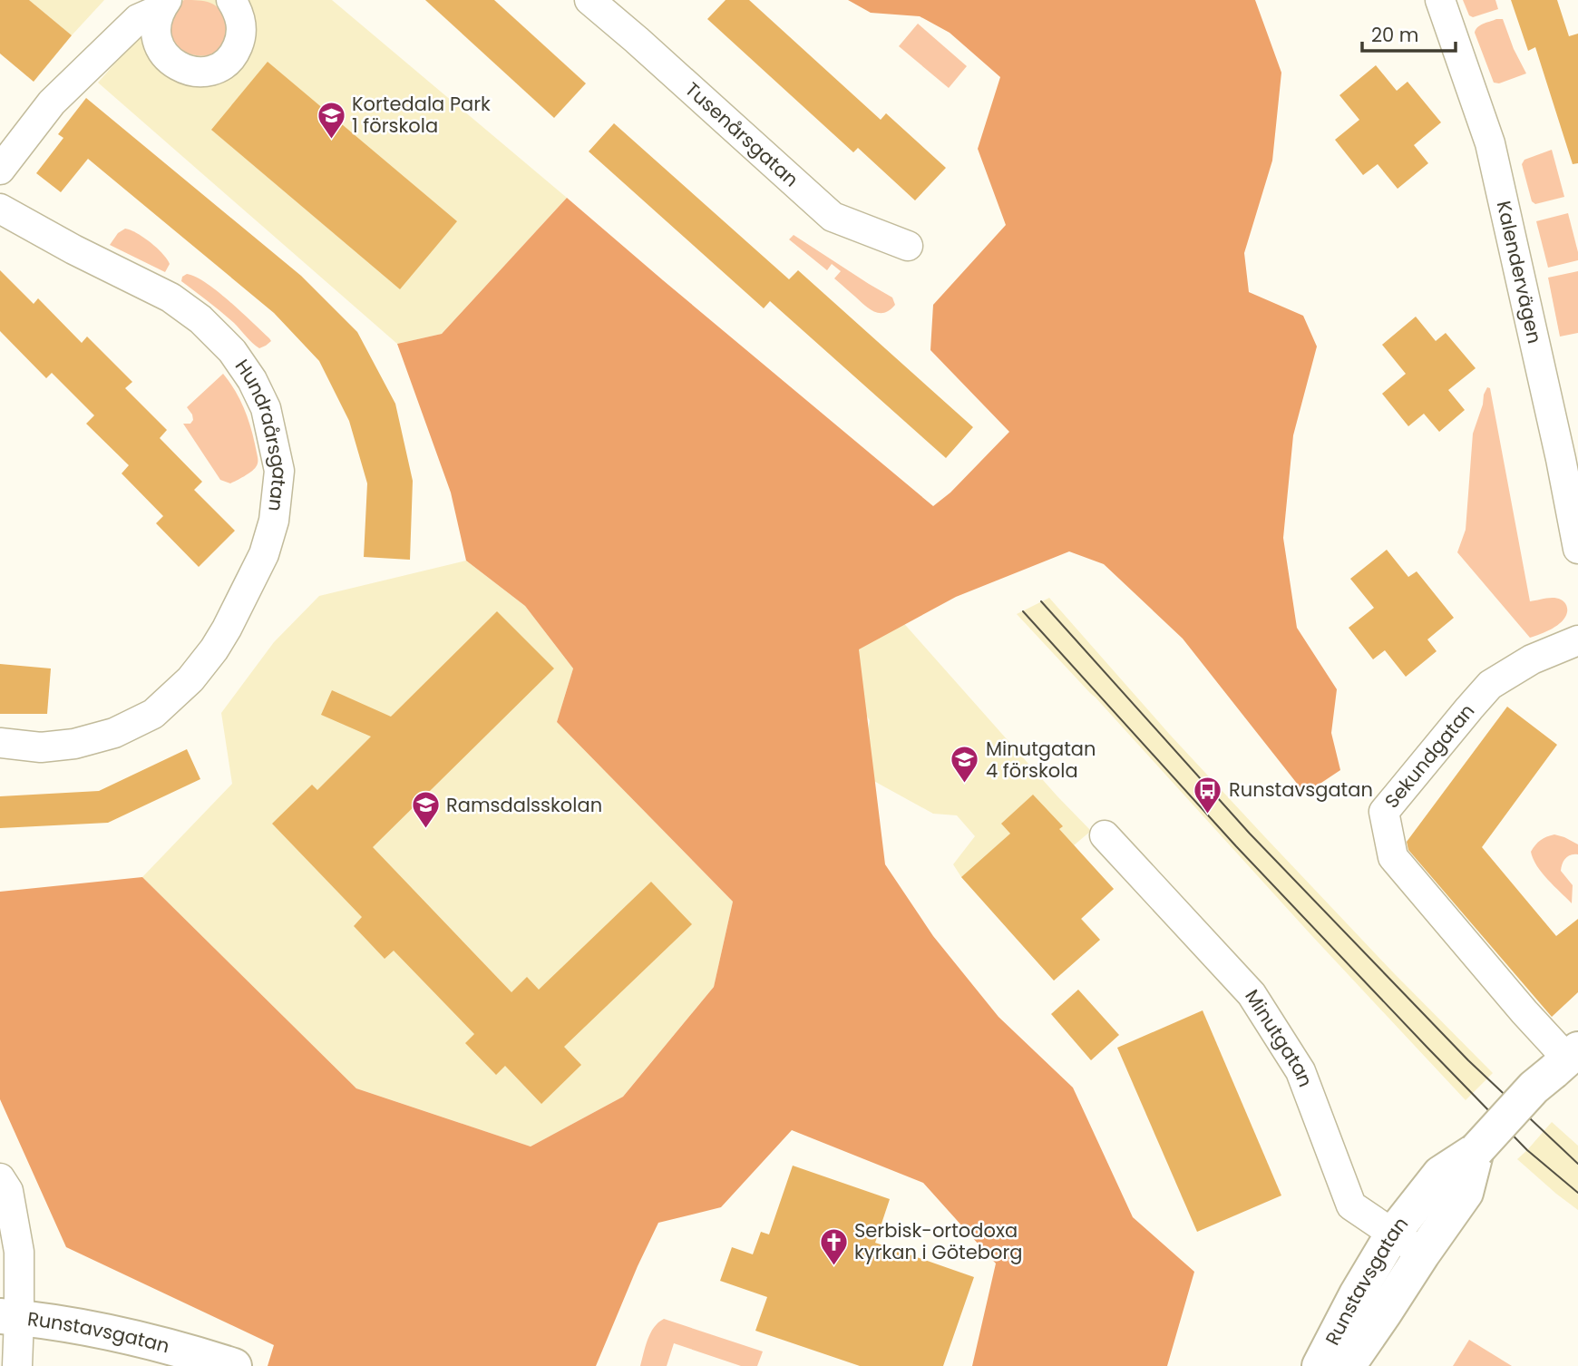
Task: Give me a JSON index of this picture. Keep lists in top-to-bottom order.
{
  "streets": {
    "street": [
      "Tusenårsgatan",
      "Kalendervägen",
      "Hundraårsgatan",
      "Sekundgatan",
      "Minutgatan",
      "Runstavsgatan"
    ]
  },
  "crossings": [
    ["Sekundgatan", "Runstavsgatan"],
    ["Minutgatan", "Runstavsgatan"]
  ],
  "places": {
    "school or university": ["Kortedala Park 1 förskola", "Minutgatan 4 förskola", "Ramsdalsskolan"],
    "bus stop": ["Runstavsgatan"],
    "church": ["Serbisk-ortodoxa kyrkan i Göteborg"]
  },
  "scale_bar": "20 m"
}
